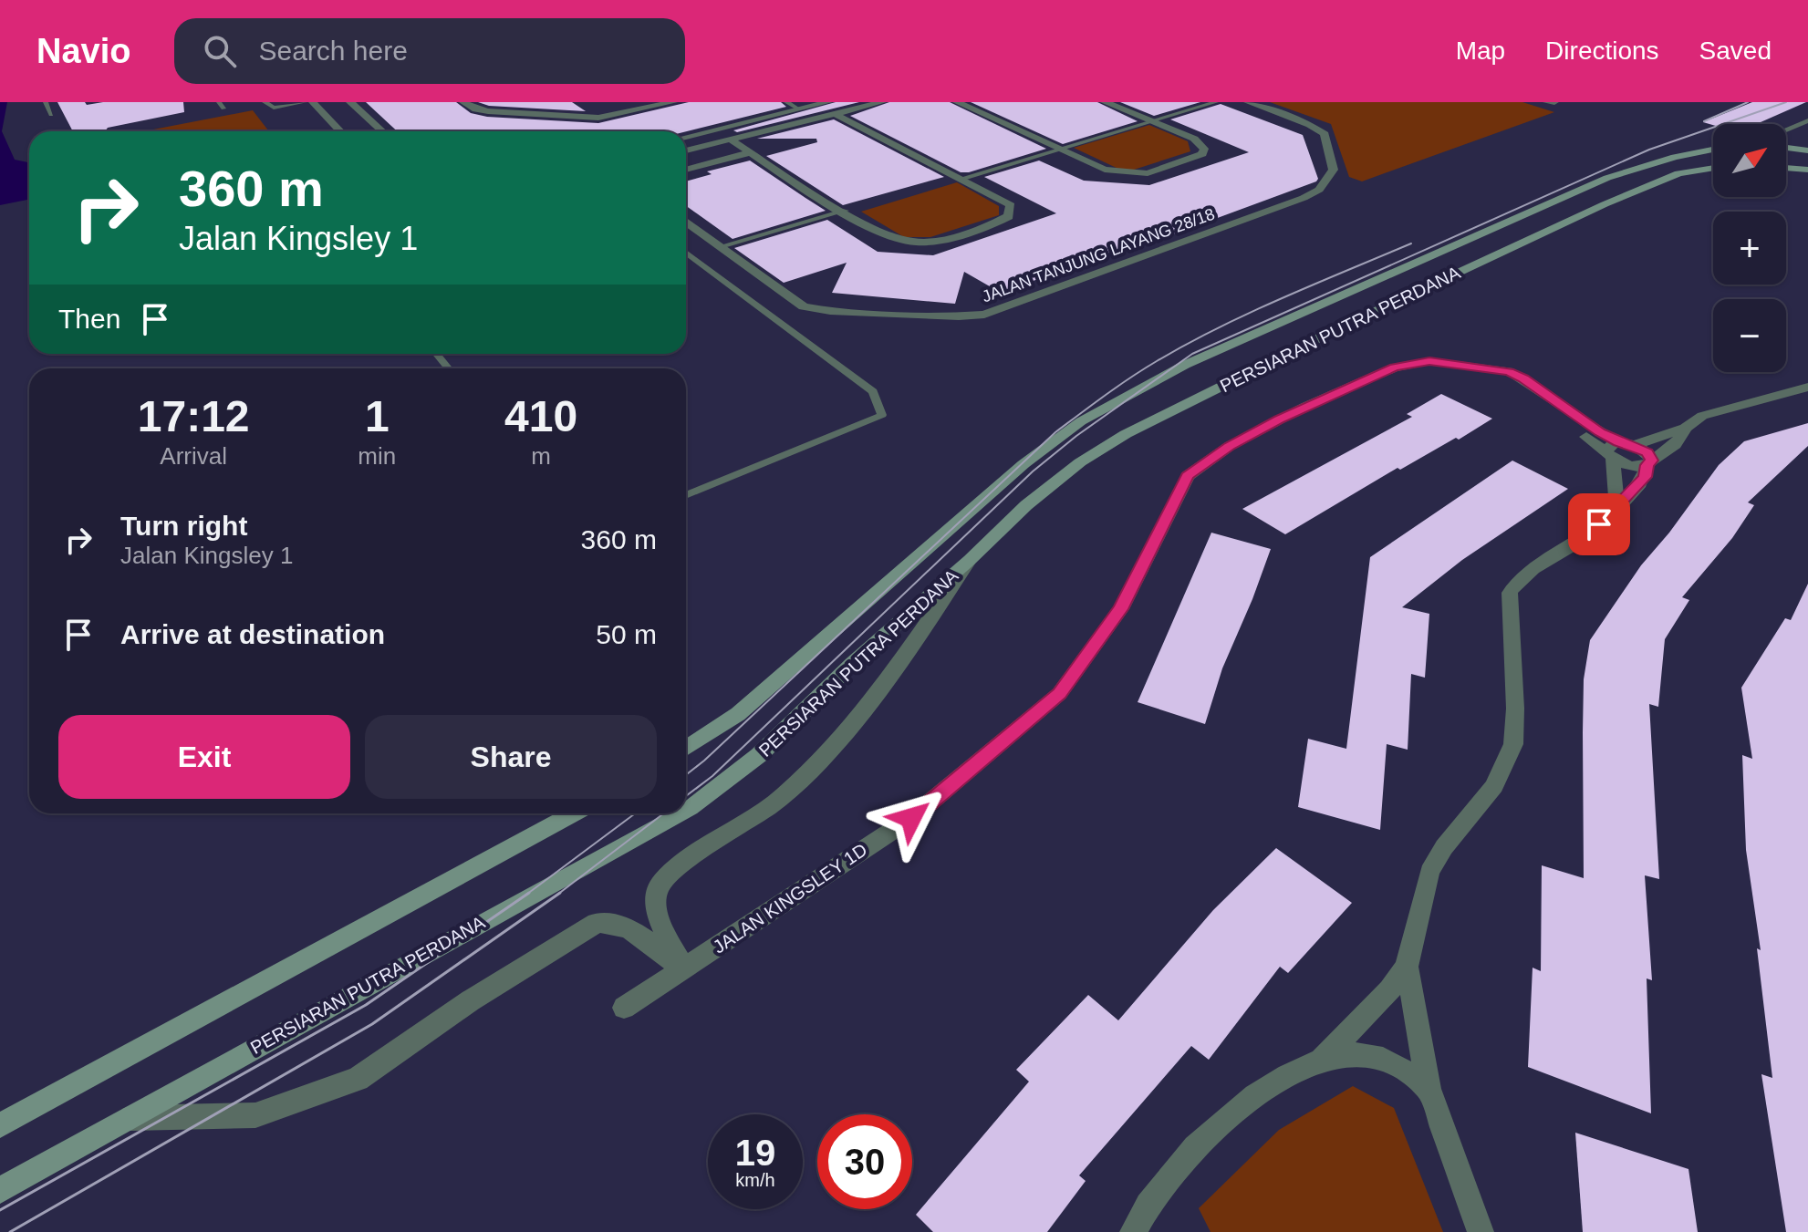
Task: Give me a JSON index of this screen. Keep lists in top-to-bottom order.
{
  "streets": {
    "main road": ["PERSIARAN PUTRA PERDANA"],
    "street": ["JALAN TANJUNG LAYANG 28/18", "JALAN KINGSLEY 1D"]
  },
  "north": "top right",
  "page": {
    "header": "Navio",
    "search": "Search here",
    "nav": ["Map", "Directions", "Saved"],
    "map_buttons": ["+", "−"],
    "turn": ["360 m", "Jalan Kingsley 1"],
    "then": "Then",
    "eta": [
      "17:12",
      "Arrival",
      "1",
      "min",
      "410",
      "m"
    ],
    "list": [
      {
        "name": "Turn right",
        "note": "Jalan Kingsley 1",
        "value": "360 m"
      },
      {
        "name": "Arrive at destination",
        "value": "50 m"
      }
    ],
    "buttons": ["Exit", "Share"],
    "speed": "19 km/h",
    "limit": "30"
  }
}
